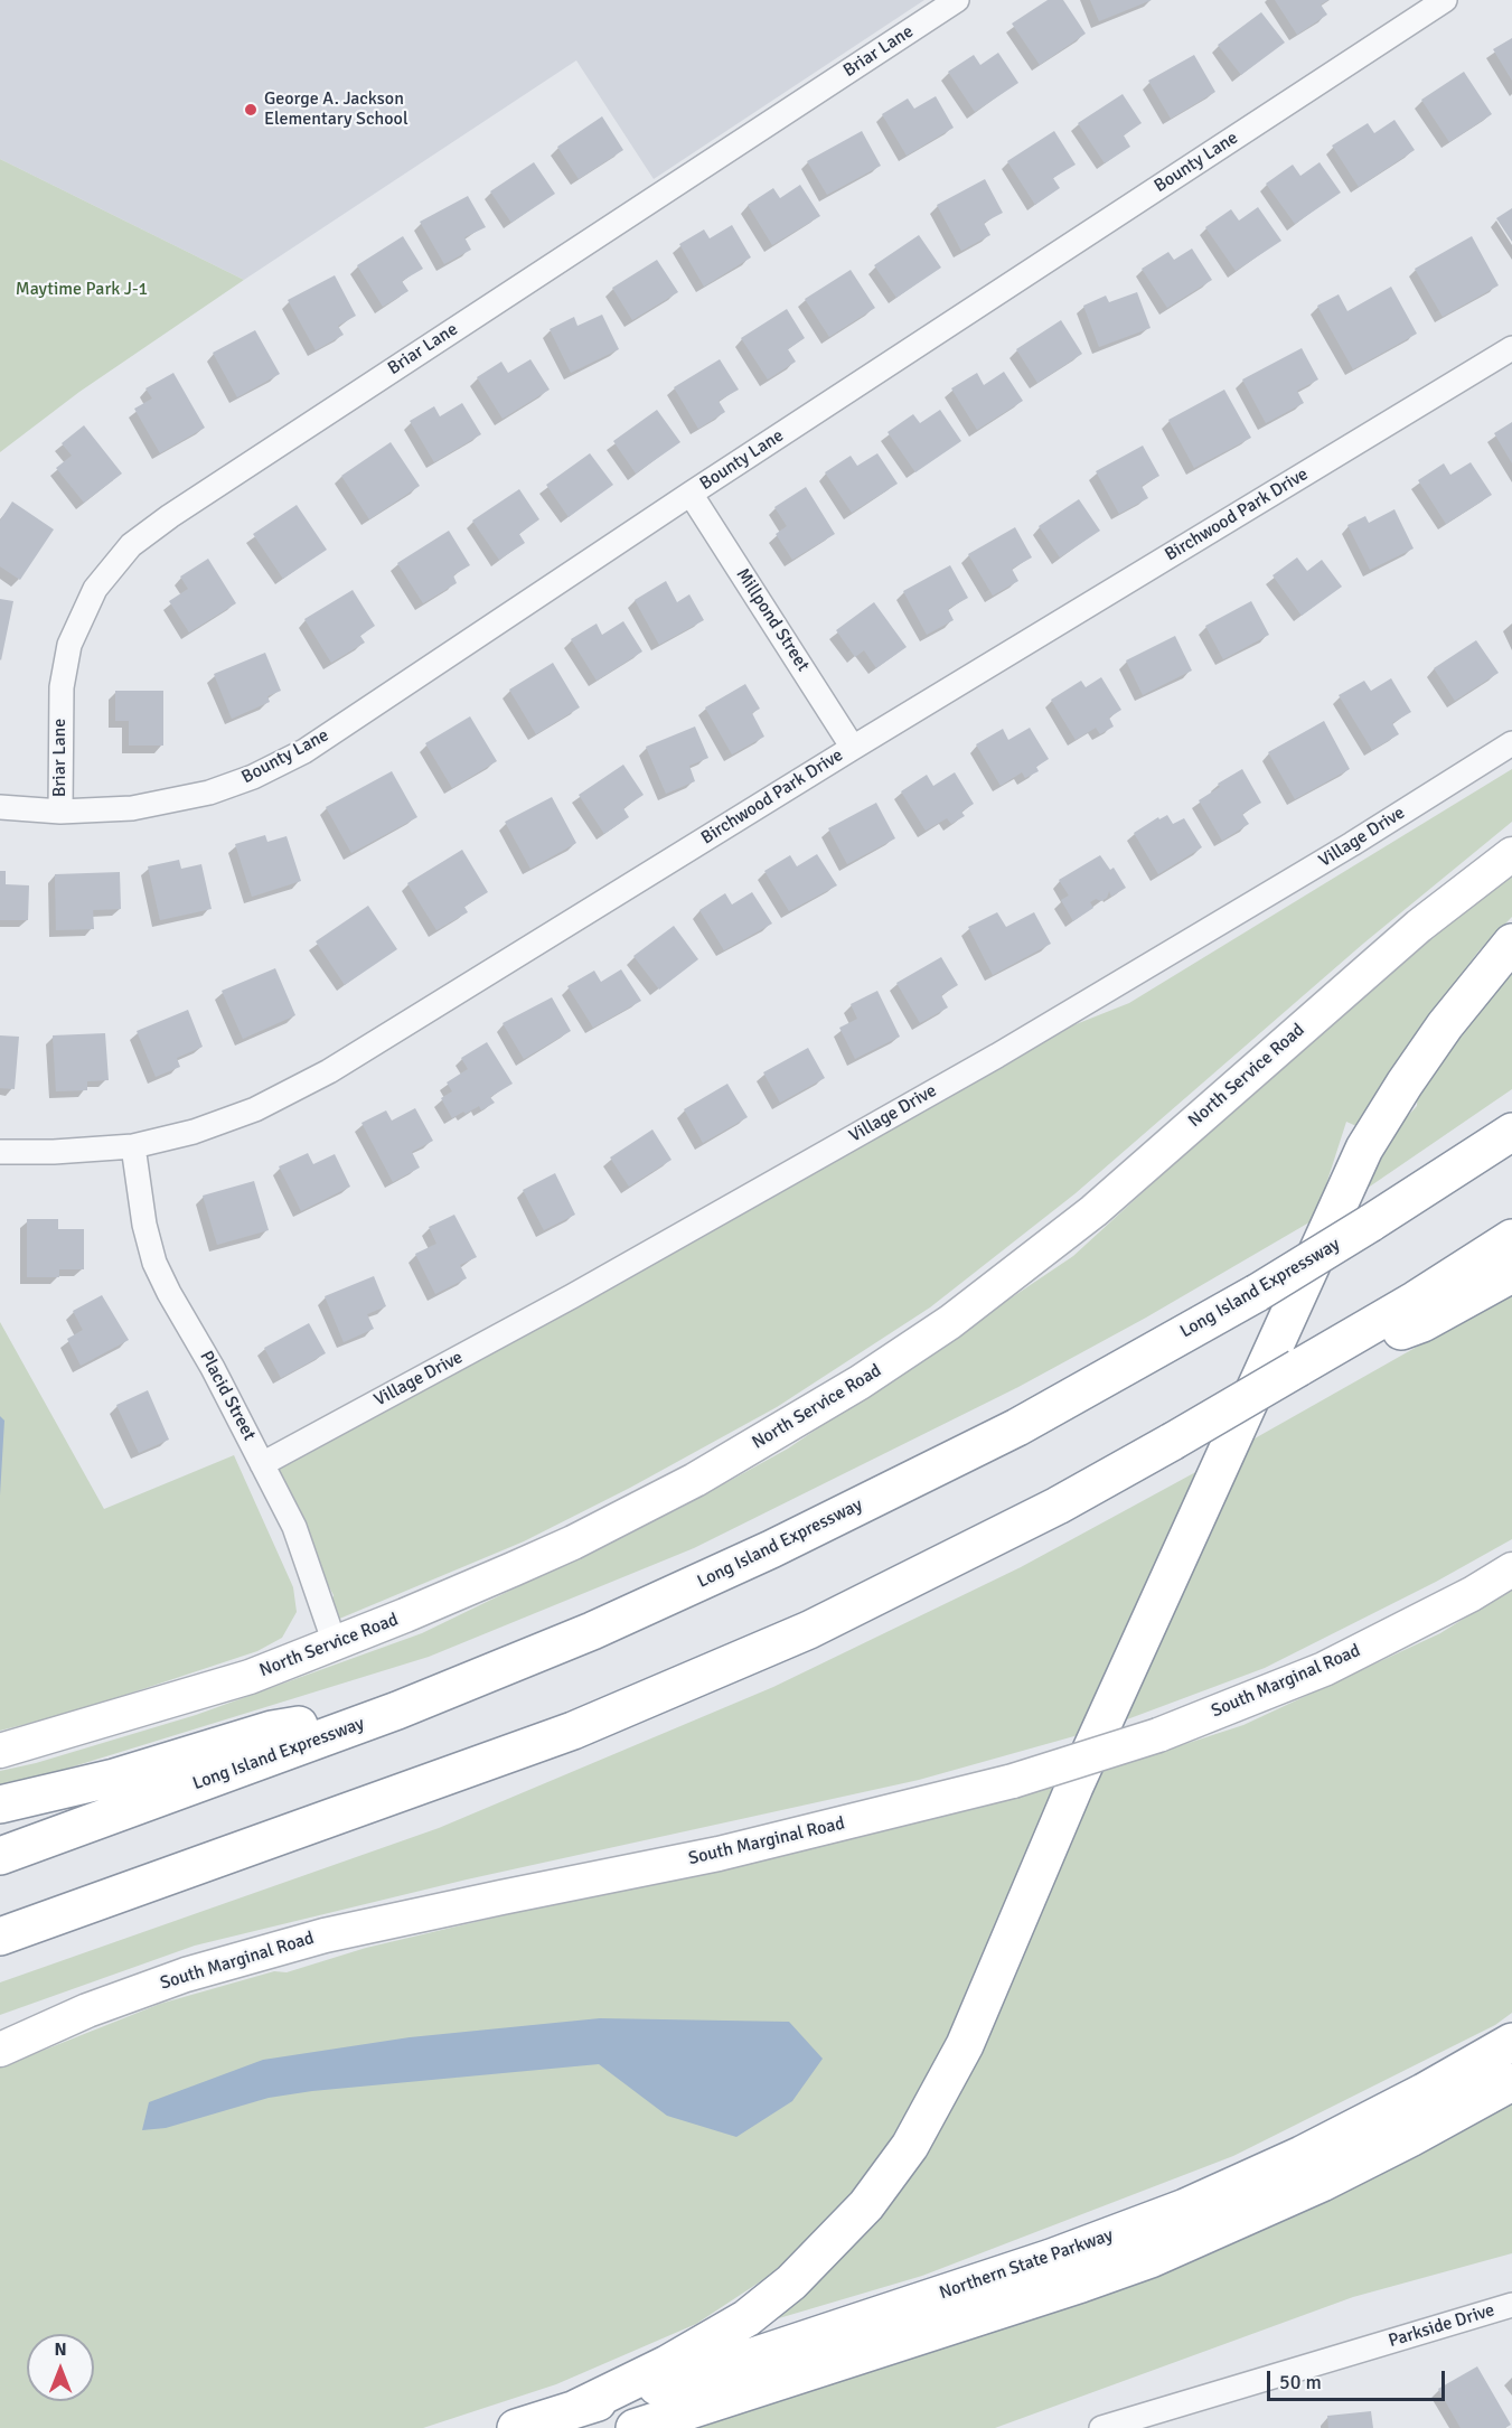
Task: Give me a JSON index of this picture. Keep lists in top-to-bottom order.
{
  "streets": {
    "highway": ["Long Island Expressway", "Northern State Parkway"],
    "main road": ["North Service Road", "South Marginal Road"],
    "street": [
      "Briar Lane",
      "Bounty Lane",
      "Birchwood Park Drive",
      "Millpond Street",
      "Village Drive",
      "Placid Street",
      "Parkside Drive"
    ]
  },
  "crossings": [
    ["Briar Lane", "Bounty Lane"],
    ["Bounty Lane", "Millpond Street"],
    ["Birchwood Park Drive", "Millpond Street"],
    ["Birchwood Park Drive", "Placid Street"],
    ["Village Drive", "Placid Street"],
    ["North Service Road", "Placid Street"]
  ],
  "parks": ["Maytime Park J-1"],
  "places": ["George A. Jackson Elementary School"],
  "scale_bar": "50 m",
  "north": "top"
}
